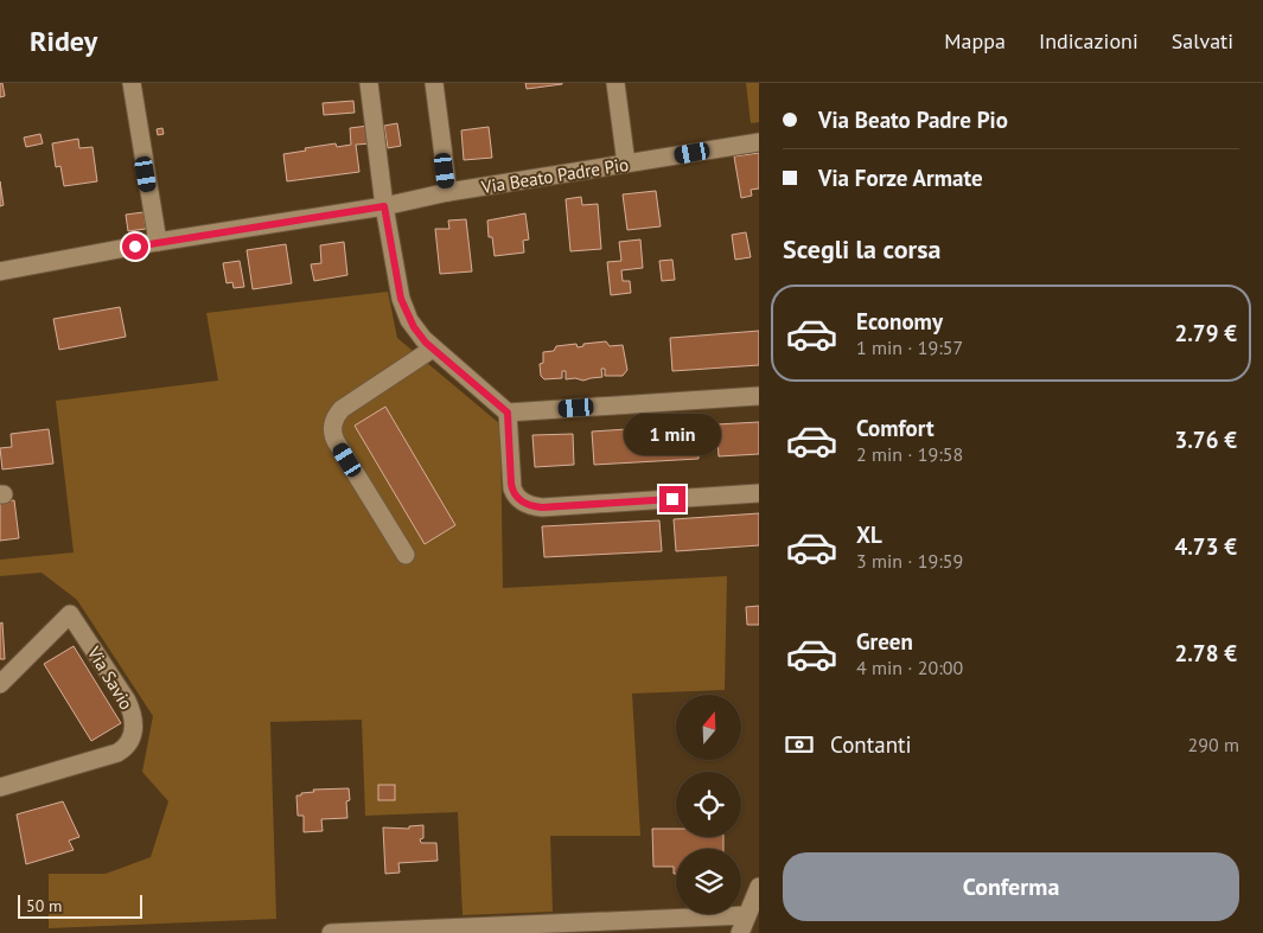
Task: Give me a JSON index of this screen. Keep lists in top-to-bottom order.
{
  "streets": {
    "street": ["Via Beato Padre Pio", "Via Savio"]
  },
  "scale_bar": "50 m",
  "north": "top",
  "page": {
    "header": "Ridey",
    "nav": ["Mappa", "Indicazioni", "Salvati"],
    "banner": ["Via Beato Padre Pio", "Via Forze Armate"],
    "heading": "Scegli la corsa",
    "list": [
      {
        "name": "Economy",
        "note": "1 min · 19:57",
        "value": "2.79 €"
      },
      {
        "name": "Comfort",
        "note": "2 min · 19:58",
        "value": "3.76 €"
      },
      {
        "name": "XL",
        "note": "3 min · 19:59",
        "value": "4.73 €"
      },
      {
        "name": "Green",
        "note": "4 min · 20:00",
        "value": "2.78 €"
      }
    ],
    "bubble": "1 min",
    "pay": ["Contanti", "290 m"],
    "buttons": "Conferma",
    "scale": "50 m"
  }
}
